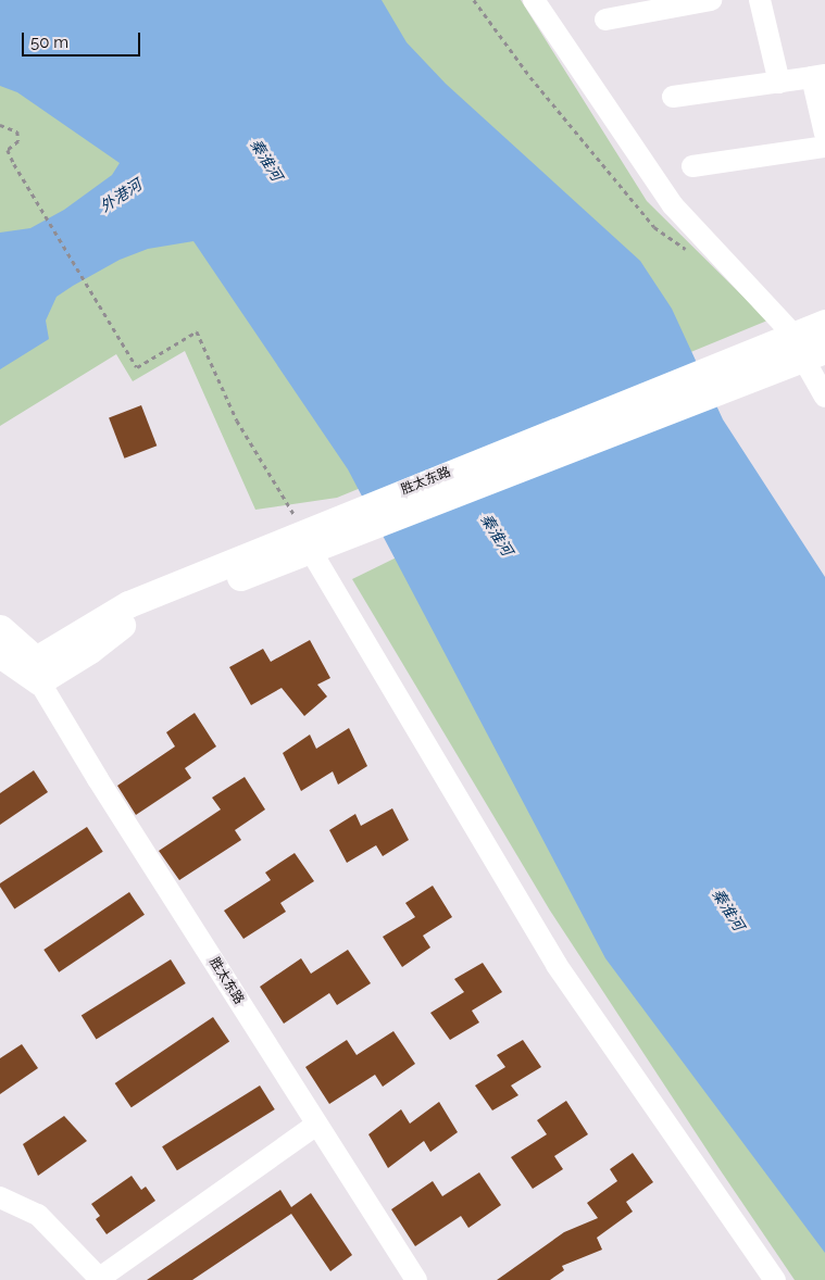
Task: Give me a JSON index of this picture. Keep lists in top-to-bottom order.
{
  "streets": {
    "main road": ["胜太东路"]
  },
  "water": ["秦淮河", "外港河"],
  "scale_bar": "50 m"
}
